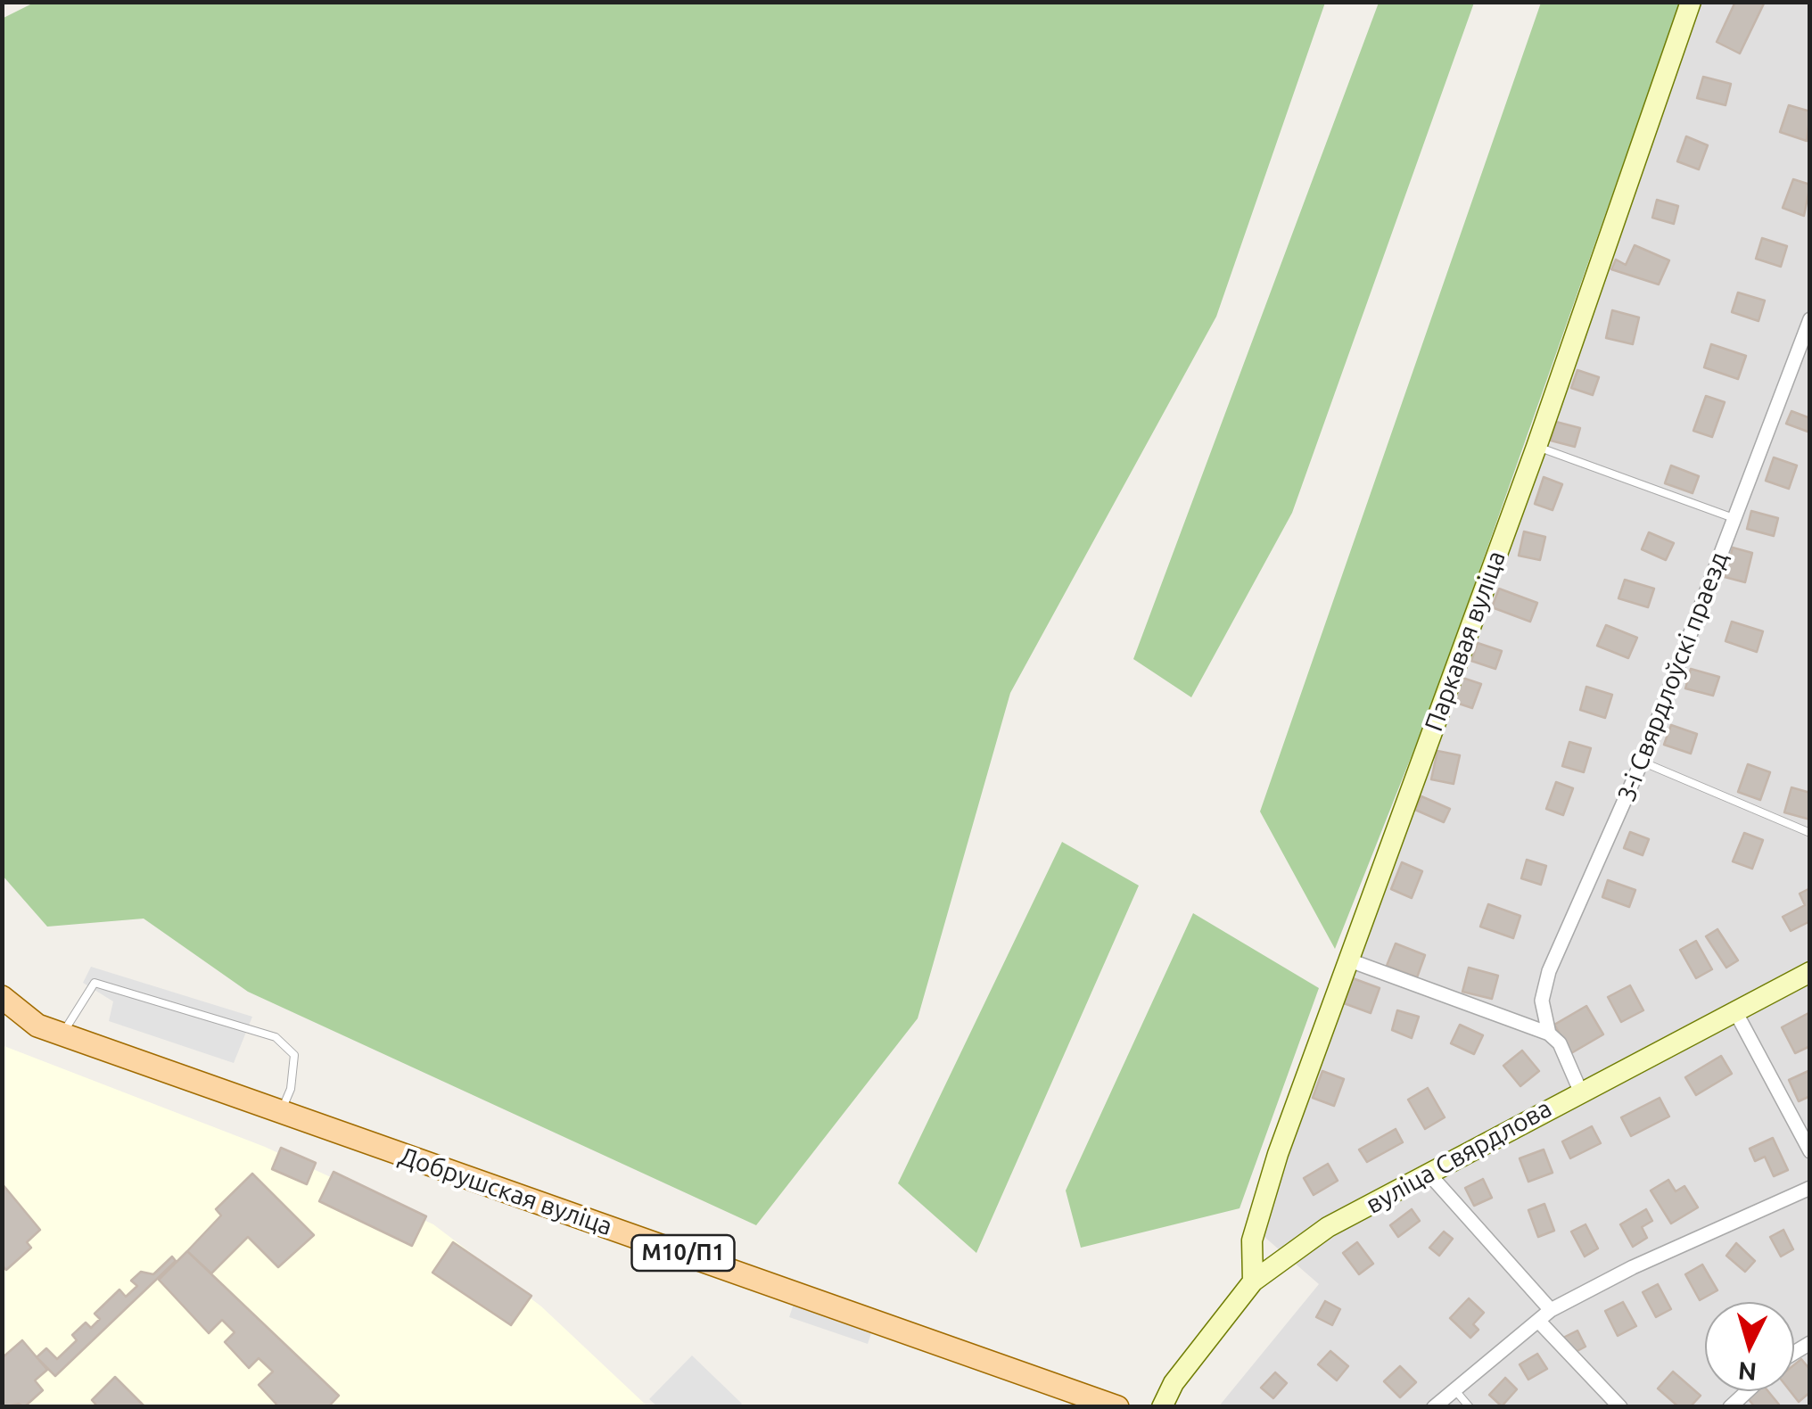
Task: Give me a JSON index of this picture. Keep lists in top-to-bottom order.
{
  "streets": {
    "main road": ["Добрушская вуліца", "М10/П1"],
    "street": ["Паркавая вуліца", "3-і Свярдлоўскі праезд", "вуліца Свярдлова"]
  },
  "crossings": [
    ["Паркавая вуліца", "вуліца Свярдлова"]
  ],
  "north": "bottom"
}
